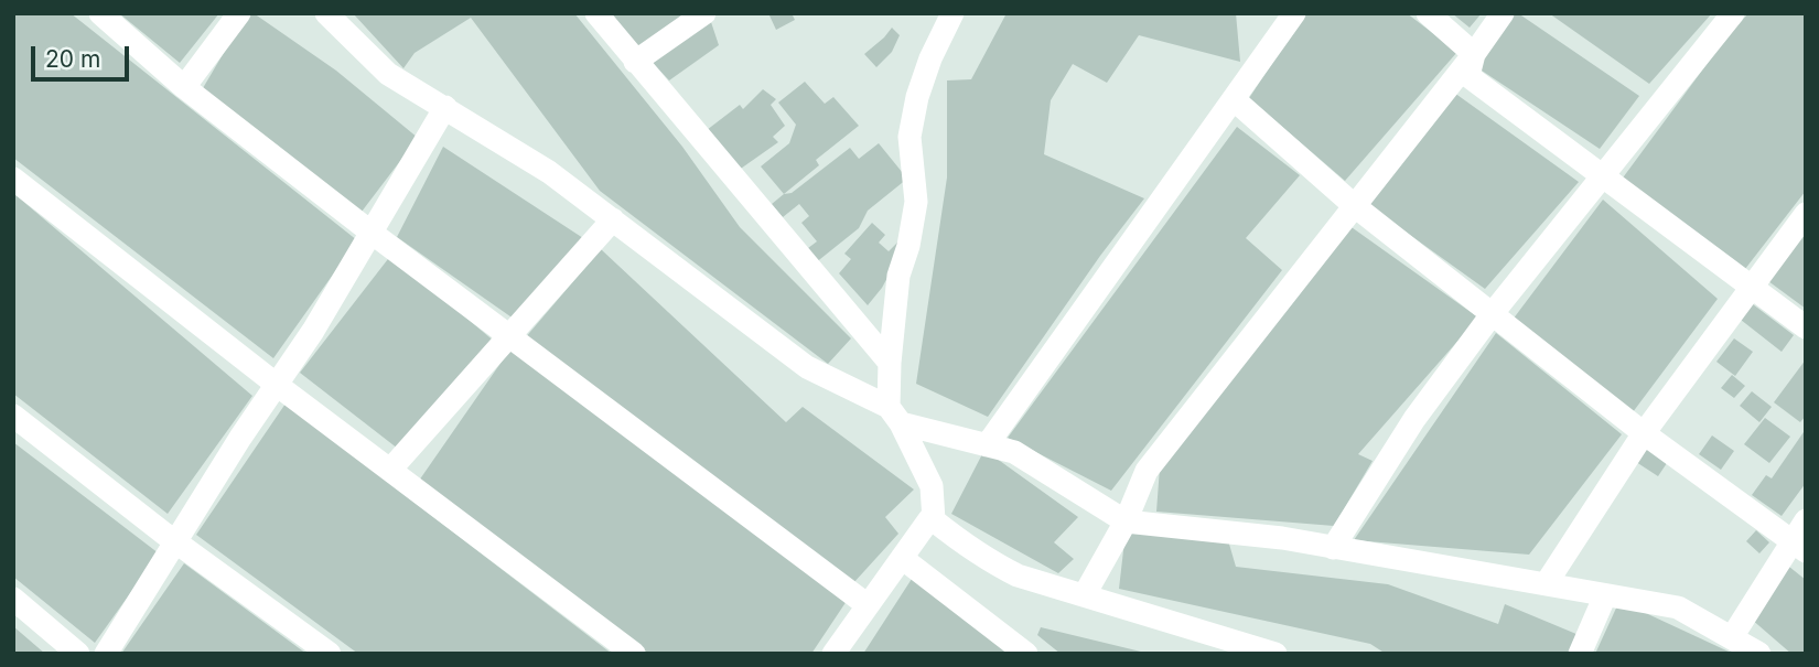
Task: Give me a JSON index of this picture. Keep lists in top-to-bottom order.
{
  "scale_bar": "20 m"
}
